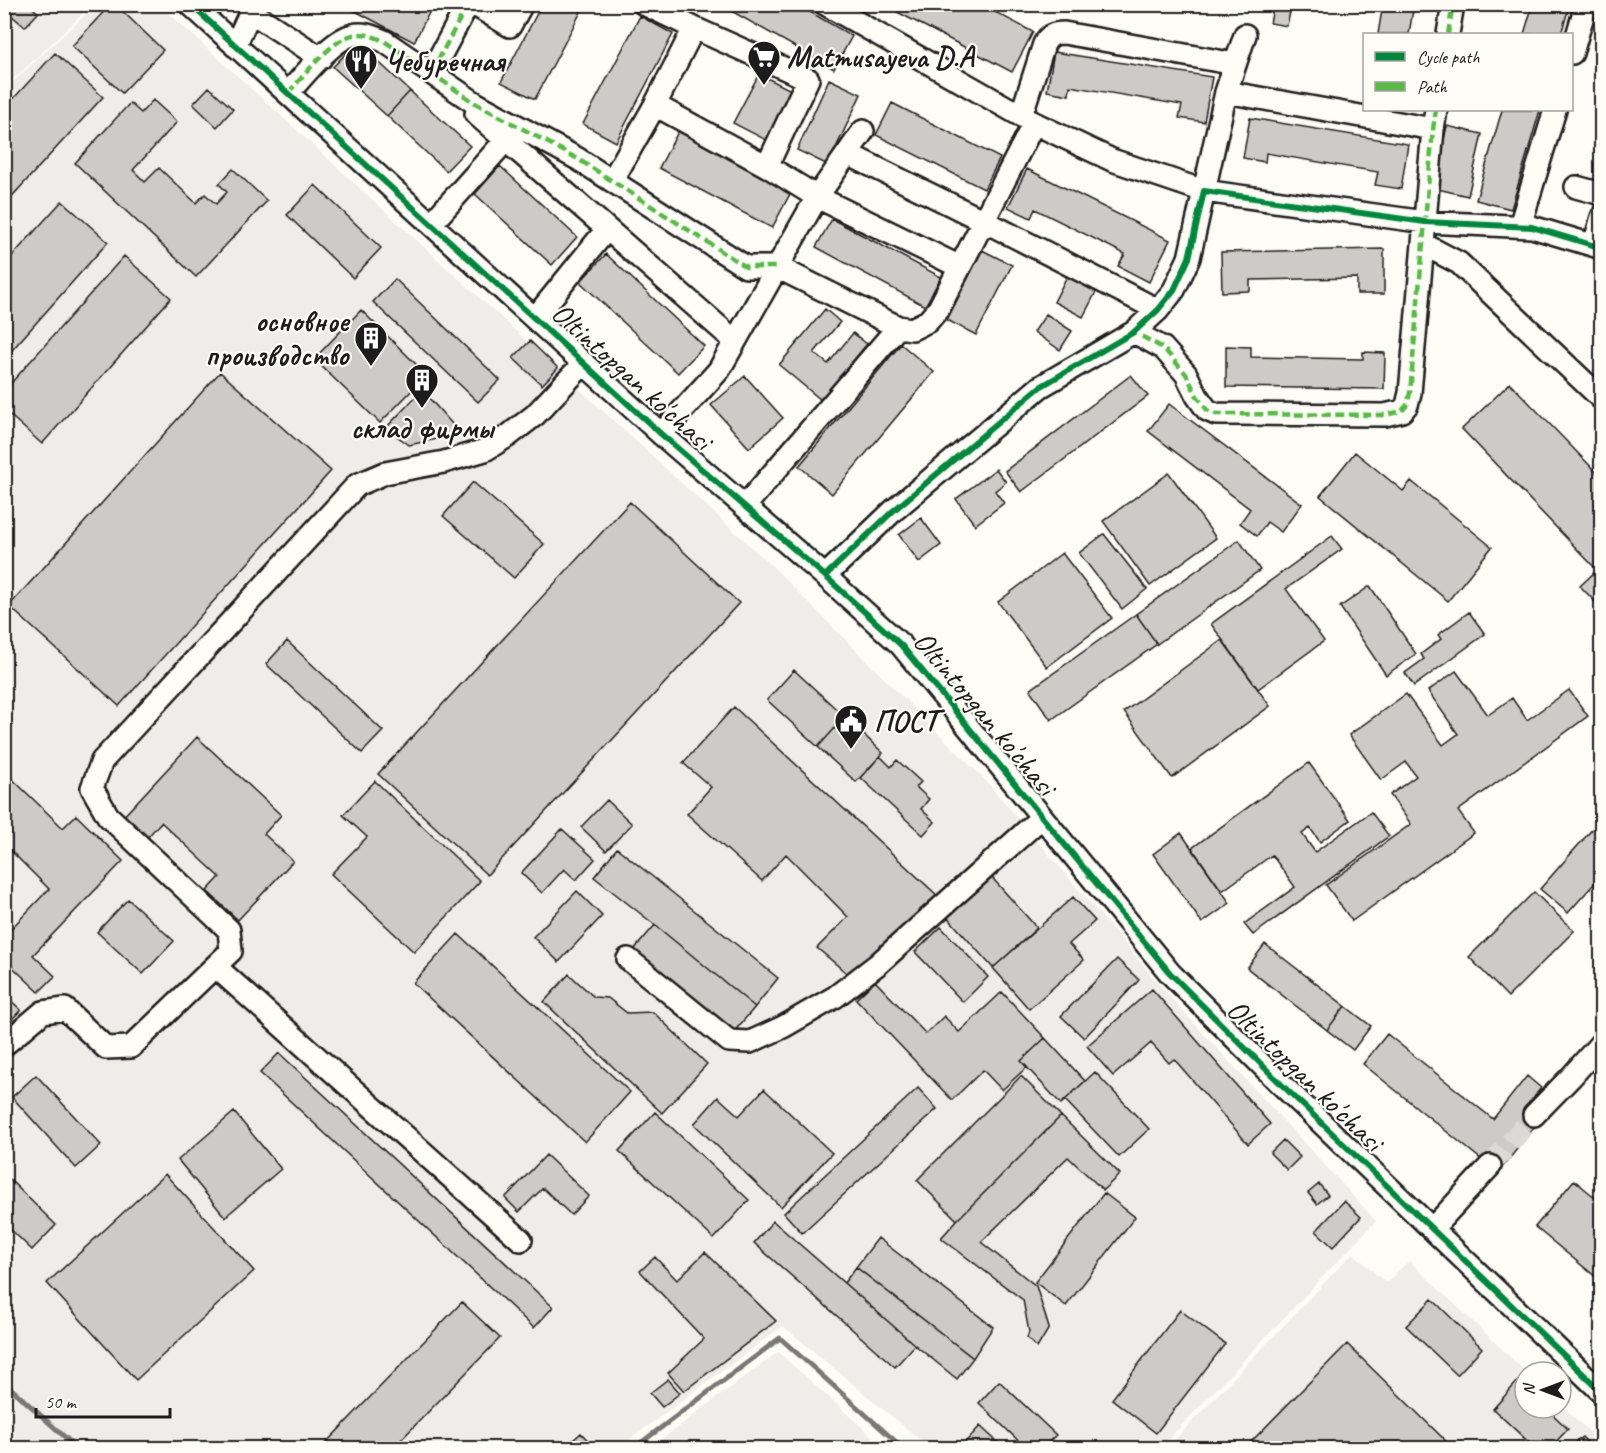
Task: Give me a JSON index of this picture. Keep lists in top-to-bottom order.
{
  "streets": {
    "street": ["Oltintopgan ko'chasi"]
  },
  "places": {
    "supermarket": ["Matmusayeva D.A"],
    "restaurant": ["Чебуречная"],
    "building": ["основное производство", "склад фирмы"],
    "public building": ["ПОСТ"]
  },
  "legend": ["Cycle path", "Path"],
  "scale_bar": "50 m",
  "north": "left"
}
